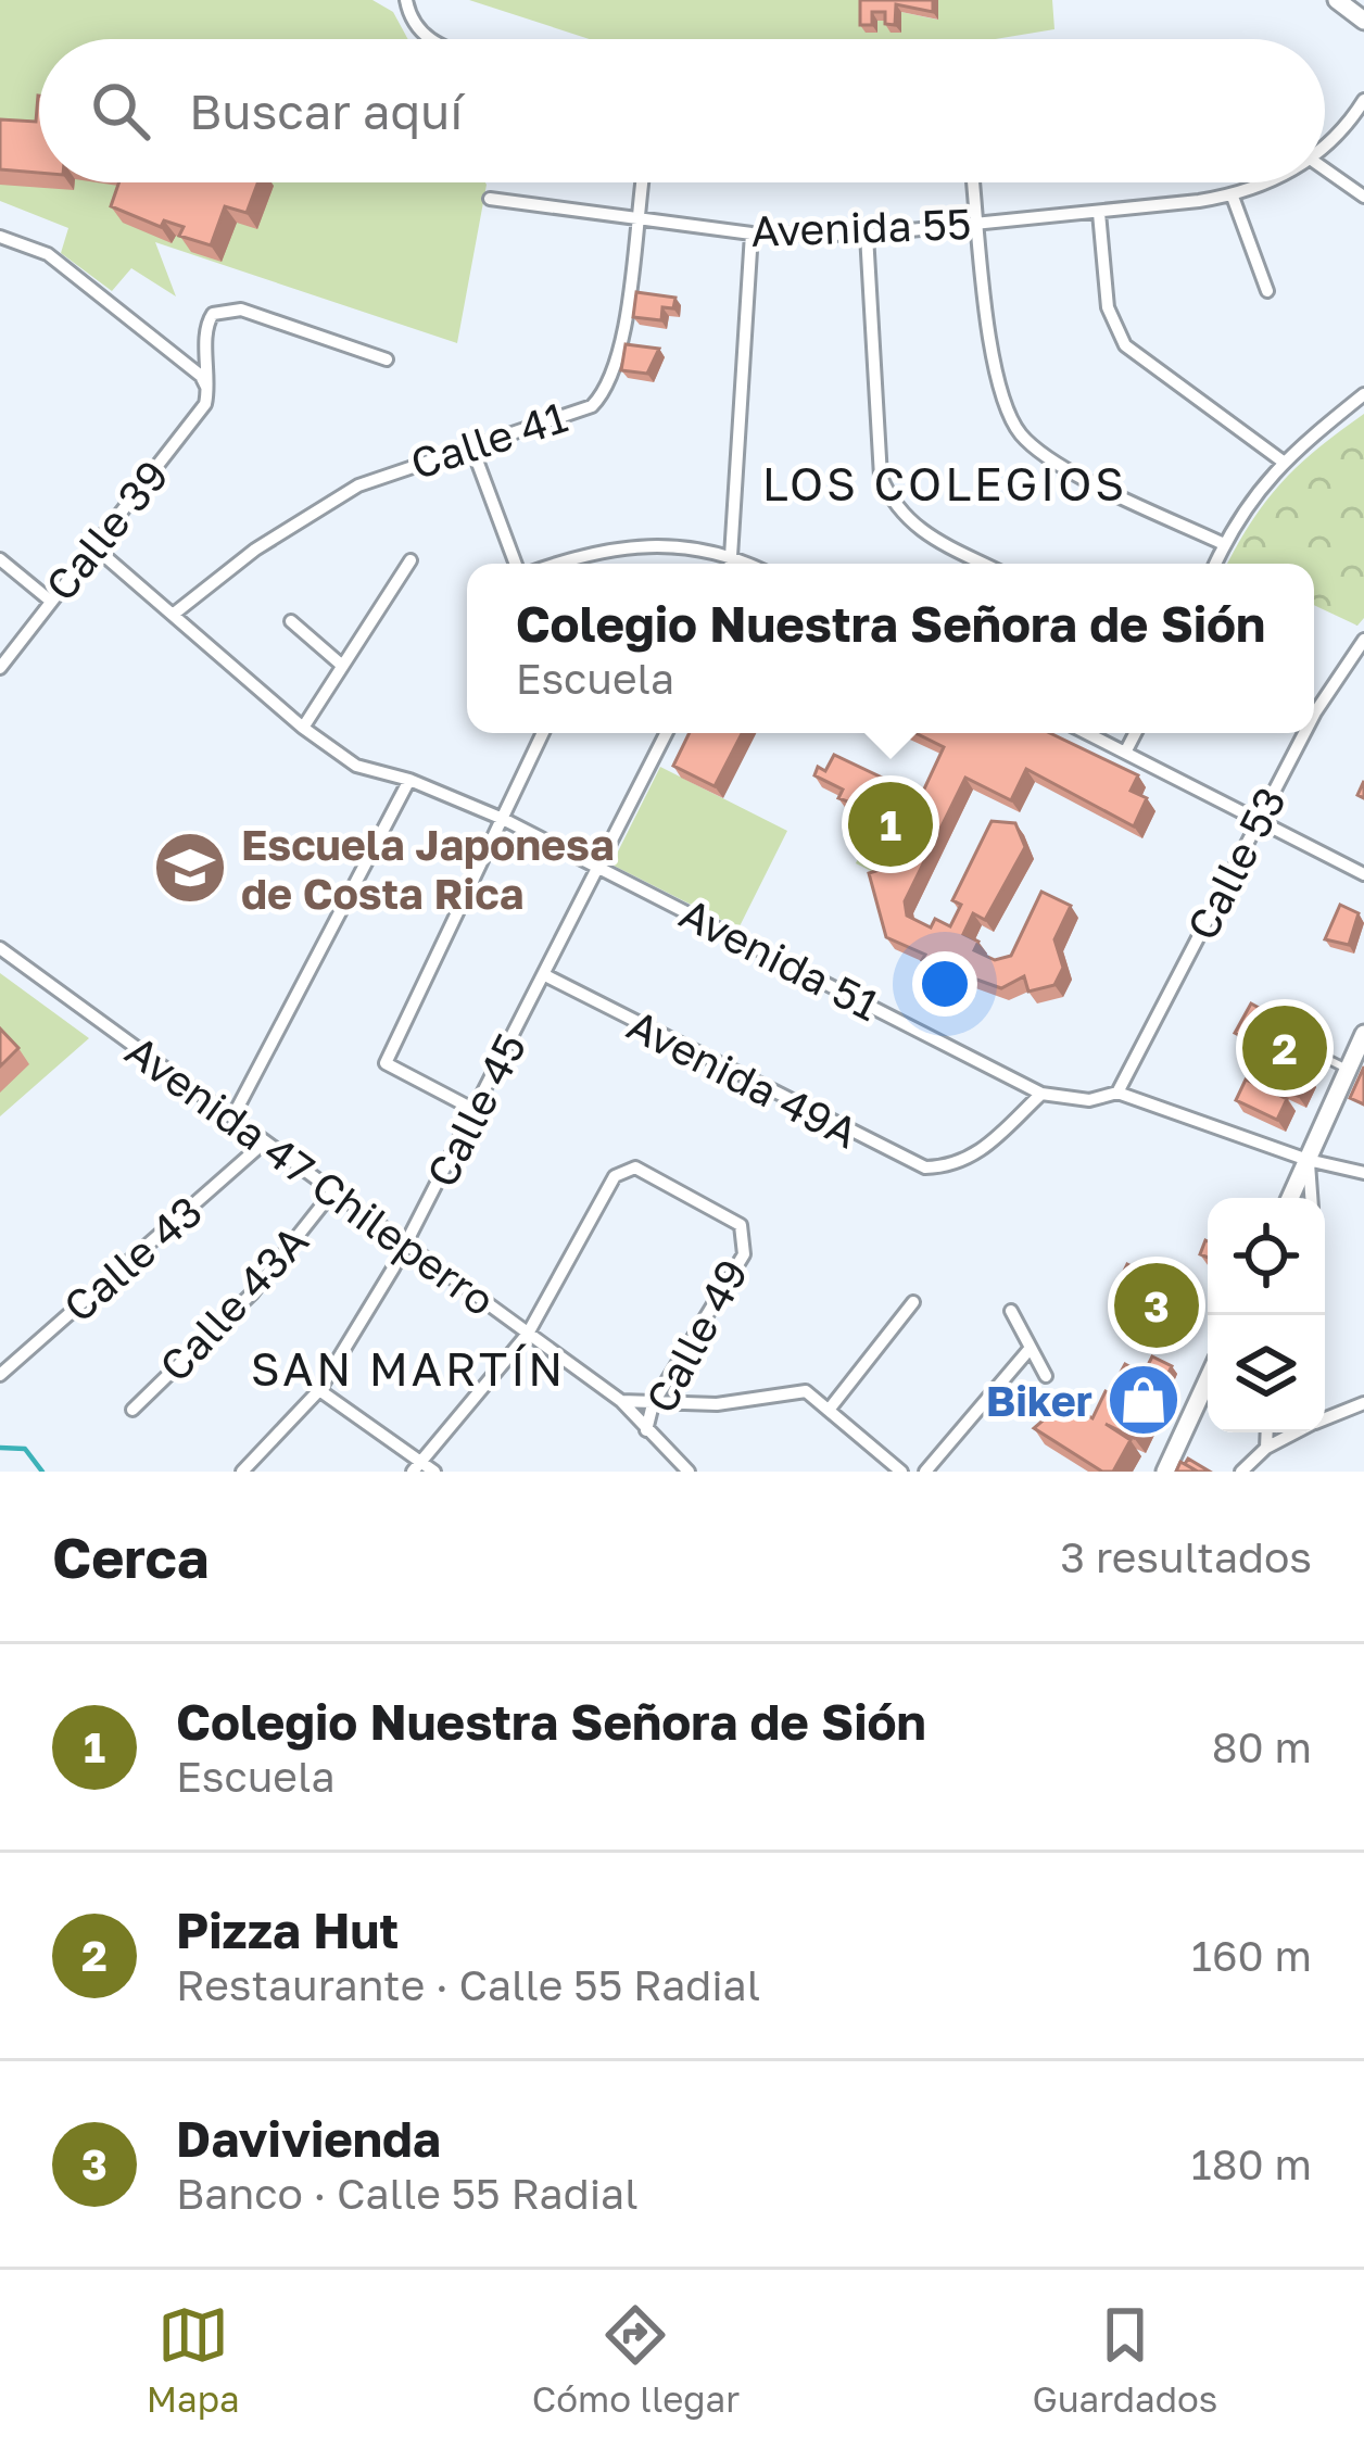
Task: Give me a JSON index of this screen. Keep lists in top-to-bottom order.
{
  "streets": {
    "street": [
      "Avenida 55",
      "Calle 41",
      "Calle 39",
      "Calle 53",
      "Avenida 51",
      "Avenida 49A",
      "Calle 45",
      "Avenida 47 Chileperro",
      "Calle 43",
      "Calle 43A",
      "Calle 49"
    ]
  },
  "crossings": [
    ["Avenida 55", "Calle 41"],
    ["Calle 41", "Avenida 51"],
    ["Calle 39", "Avenida 51"],
    ["Calle 53", "Avenida 51"],
    ["Avenida 51", "Avenida 49A"],
    ["Avenida 51", "Calle 45"],
    ["Avenida 49A", "Calle 45"],
    ["Calle 45", "Avenida 47 Chileperro"],
    ["Avenida 47 Chileperro", "Calle 43"],
    ["Avenida 47 Chileperro", "Calle 43A"],
    ["Avenida 47 Chileperro", "Calle 49"]
  ],
  "districts": ["LOS COLEGIOS", "SAN MARTÍN"],
  "places": {
    "school or university": ["Escuela Japonesa de Costa Rica"],
    "shop": ["Biker"]
  },
  "page": {
    "search": "Buscar aquí",
    "popup": ["Colegio Nuestra Señora de Sión", "Escuela"],
    "pins": ["1", "2", "3"],
    "heading": ["Cerca", "3 resultados"],
    "list": [
      {
        "mark": "1",
        "name": "Colegio Nuestra Señora de Sión",
        "note": "Escuela",
        "value": "80 m"
      },
      {
        "mark": "2",
        "name": "Pizza Hut",
        "note": "Restaurante · Calle 55 Radial",
        "value": "160 m"
      },
      {
        "mark": "3",
        "name": "Davivienda",
        "note": "Banco · Calle 55 Radial",
        "value": "180 m"
      }
    ],
    "nav": ["Mapa", "Cómo llegar", "Guardados"]
  }
}
